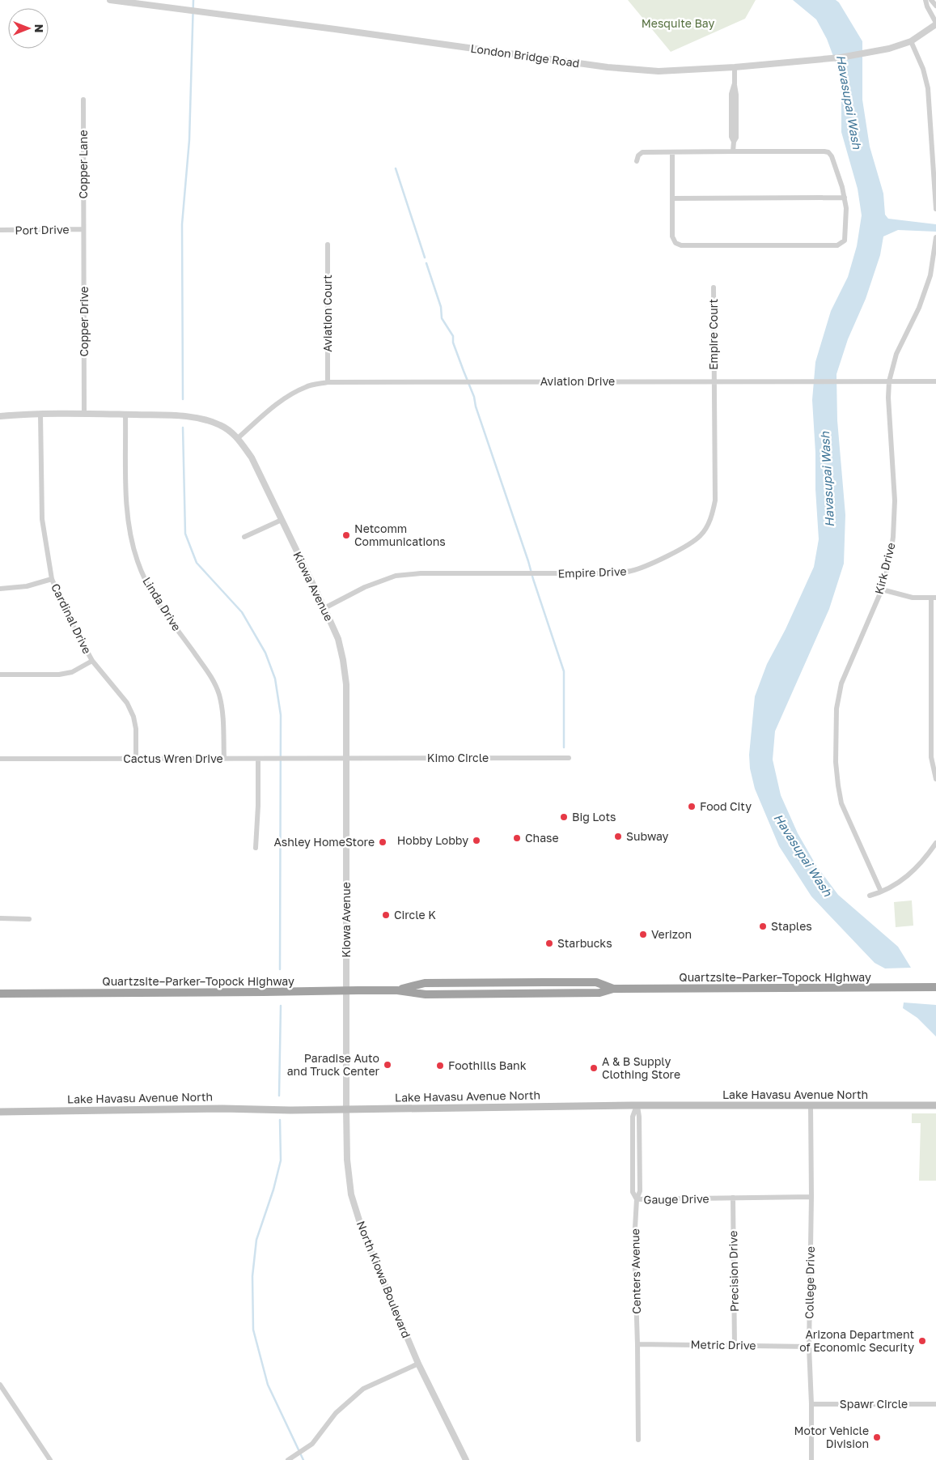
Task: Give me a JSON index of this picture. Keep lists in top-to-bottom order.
{
  "streets": {
    "highway": ["Quartzsite–Parker–Topock Highway"],
    "main road": ["Lake Havasu Avenue North"],
    "street": [
      "London Bridge Road",
      "Copper Lane",
      "Port Drive",
      "Aviation Court",
      "Copper Drive",
      "Empire Court",
      "Aviation Drive",
      "Kirk Drive",
      "Empire Drive",
      "Kiowa Avenue",
      "Linda Drive",
      "Cardinal Drive",
      "Kimo Circle",
      "Cactus Wren Drive",
      "Gauge Drive",
      "Centers Avenue",
      "Precision Drive",
      "North Kiowa Boulevard",
      "College Drive",
      "Metric Drive",
      "Spawr Circle"
    ]
  },
  "crossings": [
    ["Copper Lane", "Port Drive"],
    ["Copper Lane", "Copper Drive"],
    ["Port Drive", "Copper Drive"],
    ["Aviation Court", "Aviation Drive"],
    ["Copper Drive", "Kiowa Avenue"],
    ["Empire Court", "Aviation Drive"],
    ["Empire Court", "Empire Drive"],
    ["Aviation Drive", "Kirk Drive"],
    ["Aviation Drive", "Empire Drive"],
    ["Aviation Drive", "Kiowa Avenue"],
    ["Empire Drive", "Kiowa Avenue"],
    ["Kiowa Avenue", "Linda Drive"],
    ["Kiowa Avenue", "Cardinal Drive"],
    ["Kiowa Avenue", "Kimo Circle"],
    ["Kiowa Avenue", "Cactus Wren Drive"],
    ["Kiowa Avenue", "Quartzsite–Parker–Topock Highway"],
    ["Kiowa Avenue", "North Kiowa Boulevard"],
    ["Linda Drive", "Cactus Wren Drive"],
    ["Cardinal Drive", "Cactus Wren Drive"],
    ["Kimo Circle", "Cactus Wren Drive"],
    ["Quartzsite–Parker–Topock Highway", "North Kiowa Boulevard"],
    ["Lake Havasu Avenue North", "Centers Avenue"],
    ["Lake Havasu Avenue North", "North Kiowa Boulevard"],
    ["Lake Havasu Avenue North", "College Drive"],
    ["Gauge Drive", "Centers Avenue"],
    ["Gauge Drive", "Precision Drive"],
    ["Gauge Drive", "College Drive"],
    ["Centers Avenue", "Metric Drive"],
    ["Precision Drive", "Metric Drive"],
    ["College Drive", "Metric Drive"],
    ["College Drive", "Spawr Circle"]
  ],
  "water": ["Havasupai Wash"],
  "parks": ["Mesquite Bay"],
  "places": [
    "Netcomm Communications",
    "Food City",
    "Big Lots",
    "Subway",
    "Chase",
    "Hobby Lobby",
    "Ashley HomeStore",
    "Circle K",
    "Staples",
    "Verizon",
    "Starbucks",
    "Paradise Auto and Truck Center",
    "Foothills Bank",
    "A & B Supply Clothing Store",
    "Arizona Department of Economic Security",
    "Motor Vehicle Division"
  ],
  "north": "right"
}
